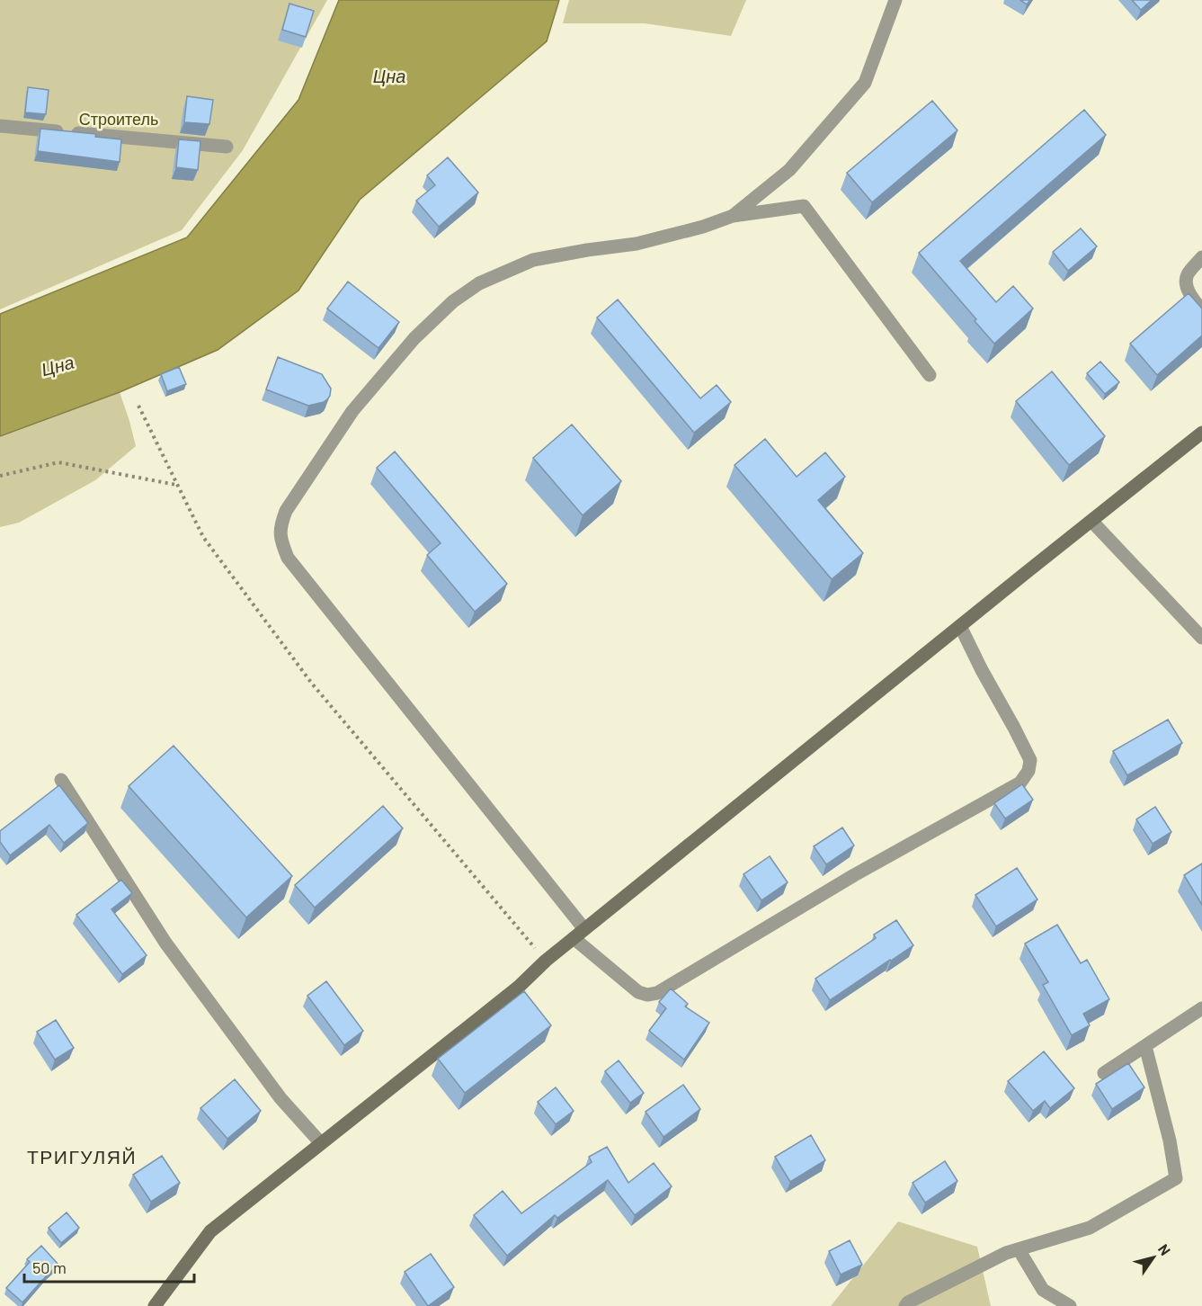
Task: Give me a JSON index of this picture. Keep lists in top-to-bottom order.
{
  "districts": ["ТРИГУЛЯЙ"],
  "water": ["Цна"],
  "parks": ["Строитель"],
  "scale_bar": "50 m",
  "north": "top right"
}
